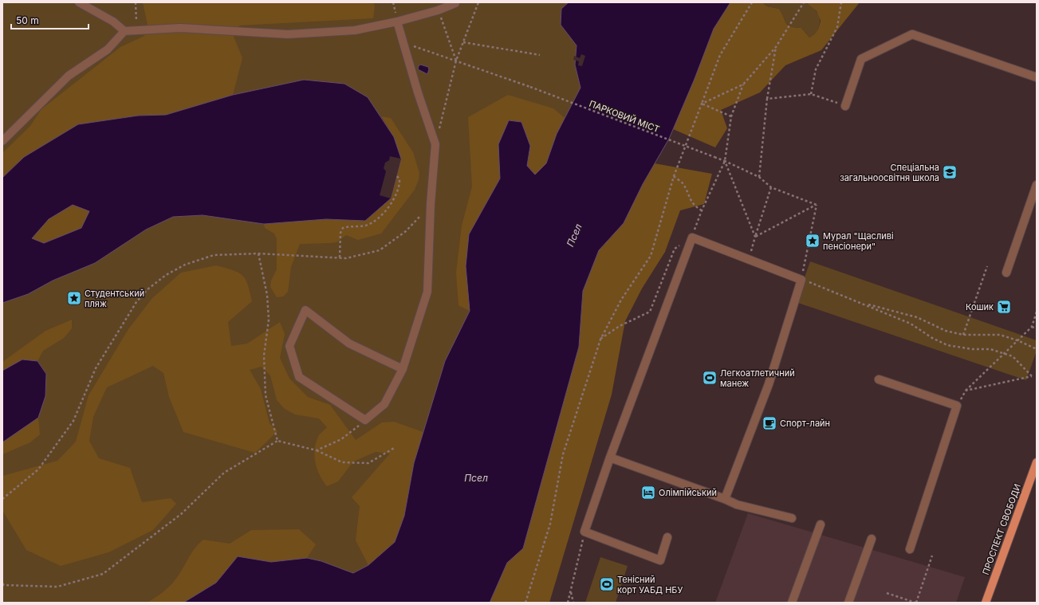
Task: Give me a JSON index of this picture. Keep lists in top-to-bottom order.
{
  "streets": {
    "main road": ["ПРОСПЕКТ СВОБОДИ"],
    "path": ["ПАРКОВИЙ МІСТ"]
  },
  "water": ["Псел"],
  "places": {
    "school or university": ["Спеціальна загальноосвітня школа"],
    "place": ["Мурал \"Щасливі пенсіонери\"", "Студентський пляж"],
    "supermarket": ["Кошик"],
    "sports": ["Легкоатлетичний манеж", "Тенісний корт УАБД НБУ"],
    "cafe": ["Спорт-лайн"],
    "hotel": ["Олімпійський"]
  },
  "scale_bar": "50 m"
}
